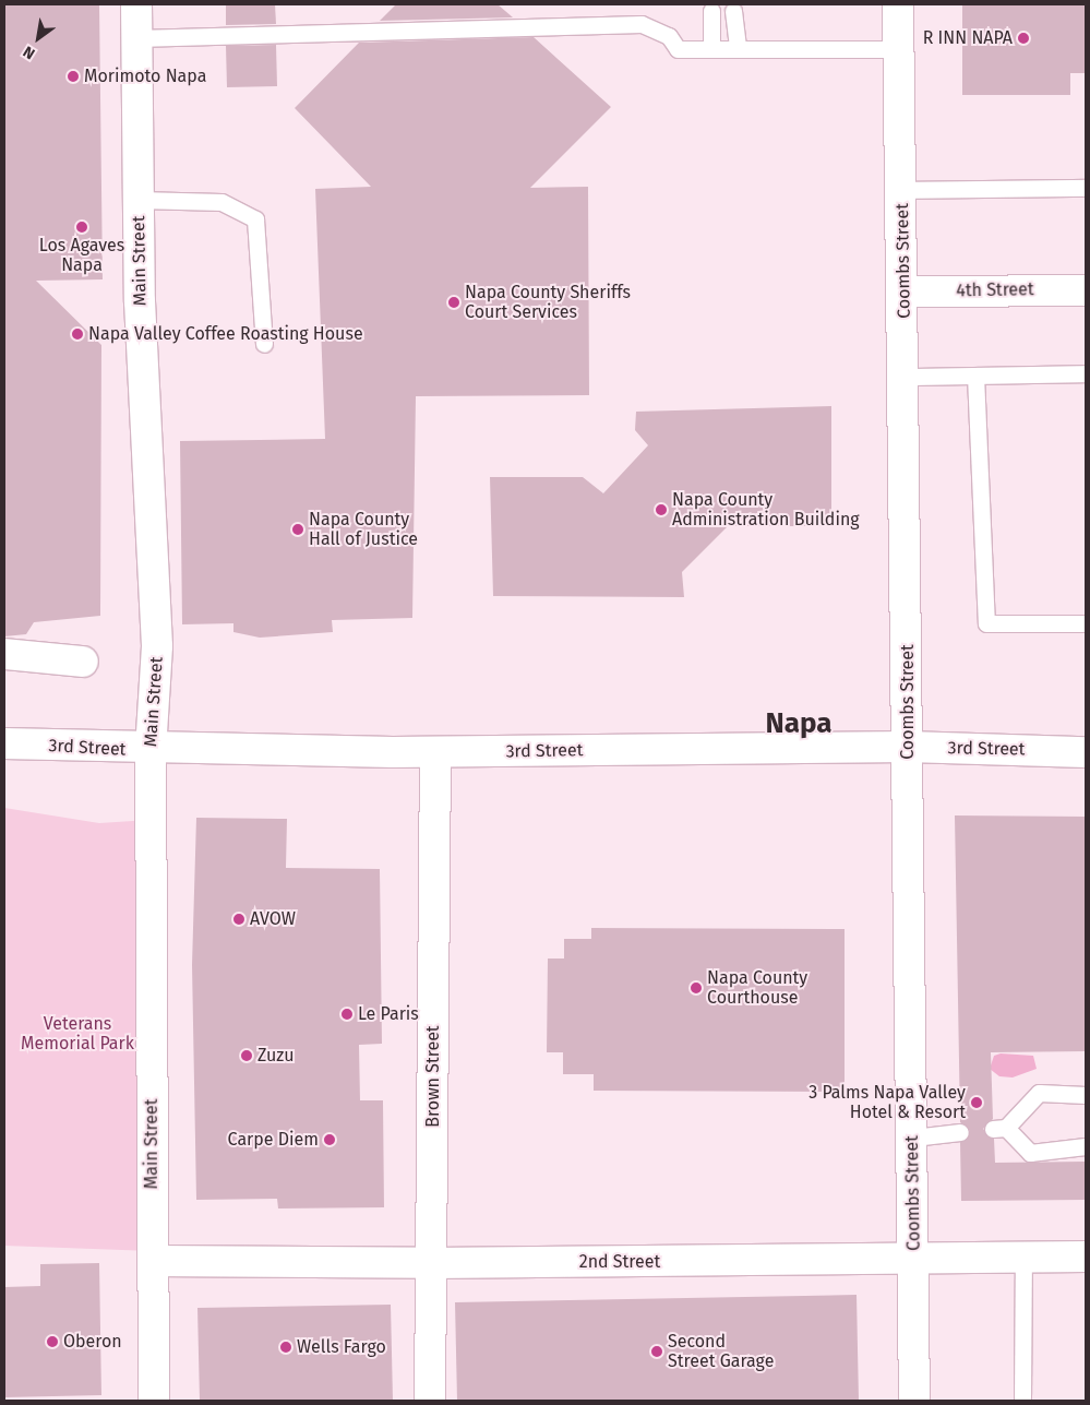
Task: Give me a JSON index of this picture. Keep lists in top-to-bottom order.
{
  "streets": {
    "street": [
      "Main Street",
      "Coombs Street",
      "4th Street",
      "3rd Street",
      "Brown Street",
      "2nd Street"
    ]
  },
  "crossings": [
    ["Main Street", "3rd Street"],
    ["Main Street", "2nd Street"],
    ["Coombs Street", "4th Street"],
    ["Coombs Street", "3rd Street"],
    ["Coombs Street", "2nd Street"],
    ["3rd Street", "Brown Street"],
    ["Brown Street", "2nd Street"]
  ],
  "districts": ["Napa"],
  "parks": ["Veterans Memorial Park"],
  "places": [
    "R INN NAPA",
    "Morimoto Napa",
    "Los Agaves Napa",
    "Napa County Sheriffs Court Services",
    "Napa Valley Coffee Roasting House",
    "Napa County Administration Building",
    "Napa County Hall of Justice",
    "AVOW",
    "Napa County Courthouse",
    "Le Paris",
    "Zuzu",
    "3 Palms Napa Valley Hotel & Resort",
    "Carpe Diem",
    "Oberon",
    "Wells Fargo",
    "Second Street Garage"
  ],
  "north": "bottom left"
}
